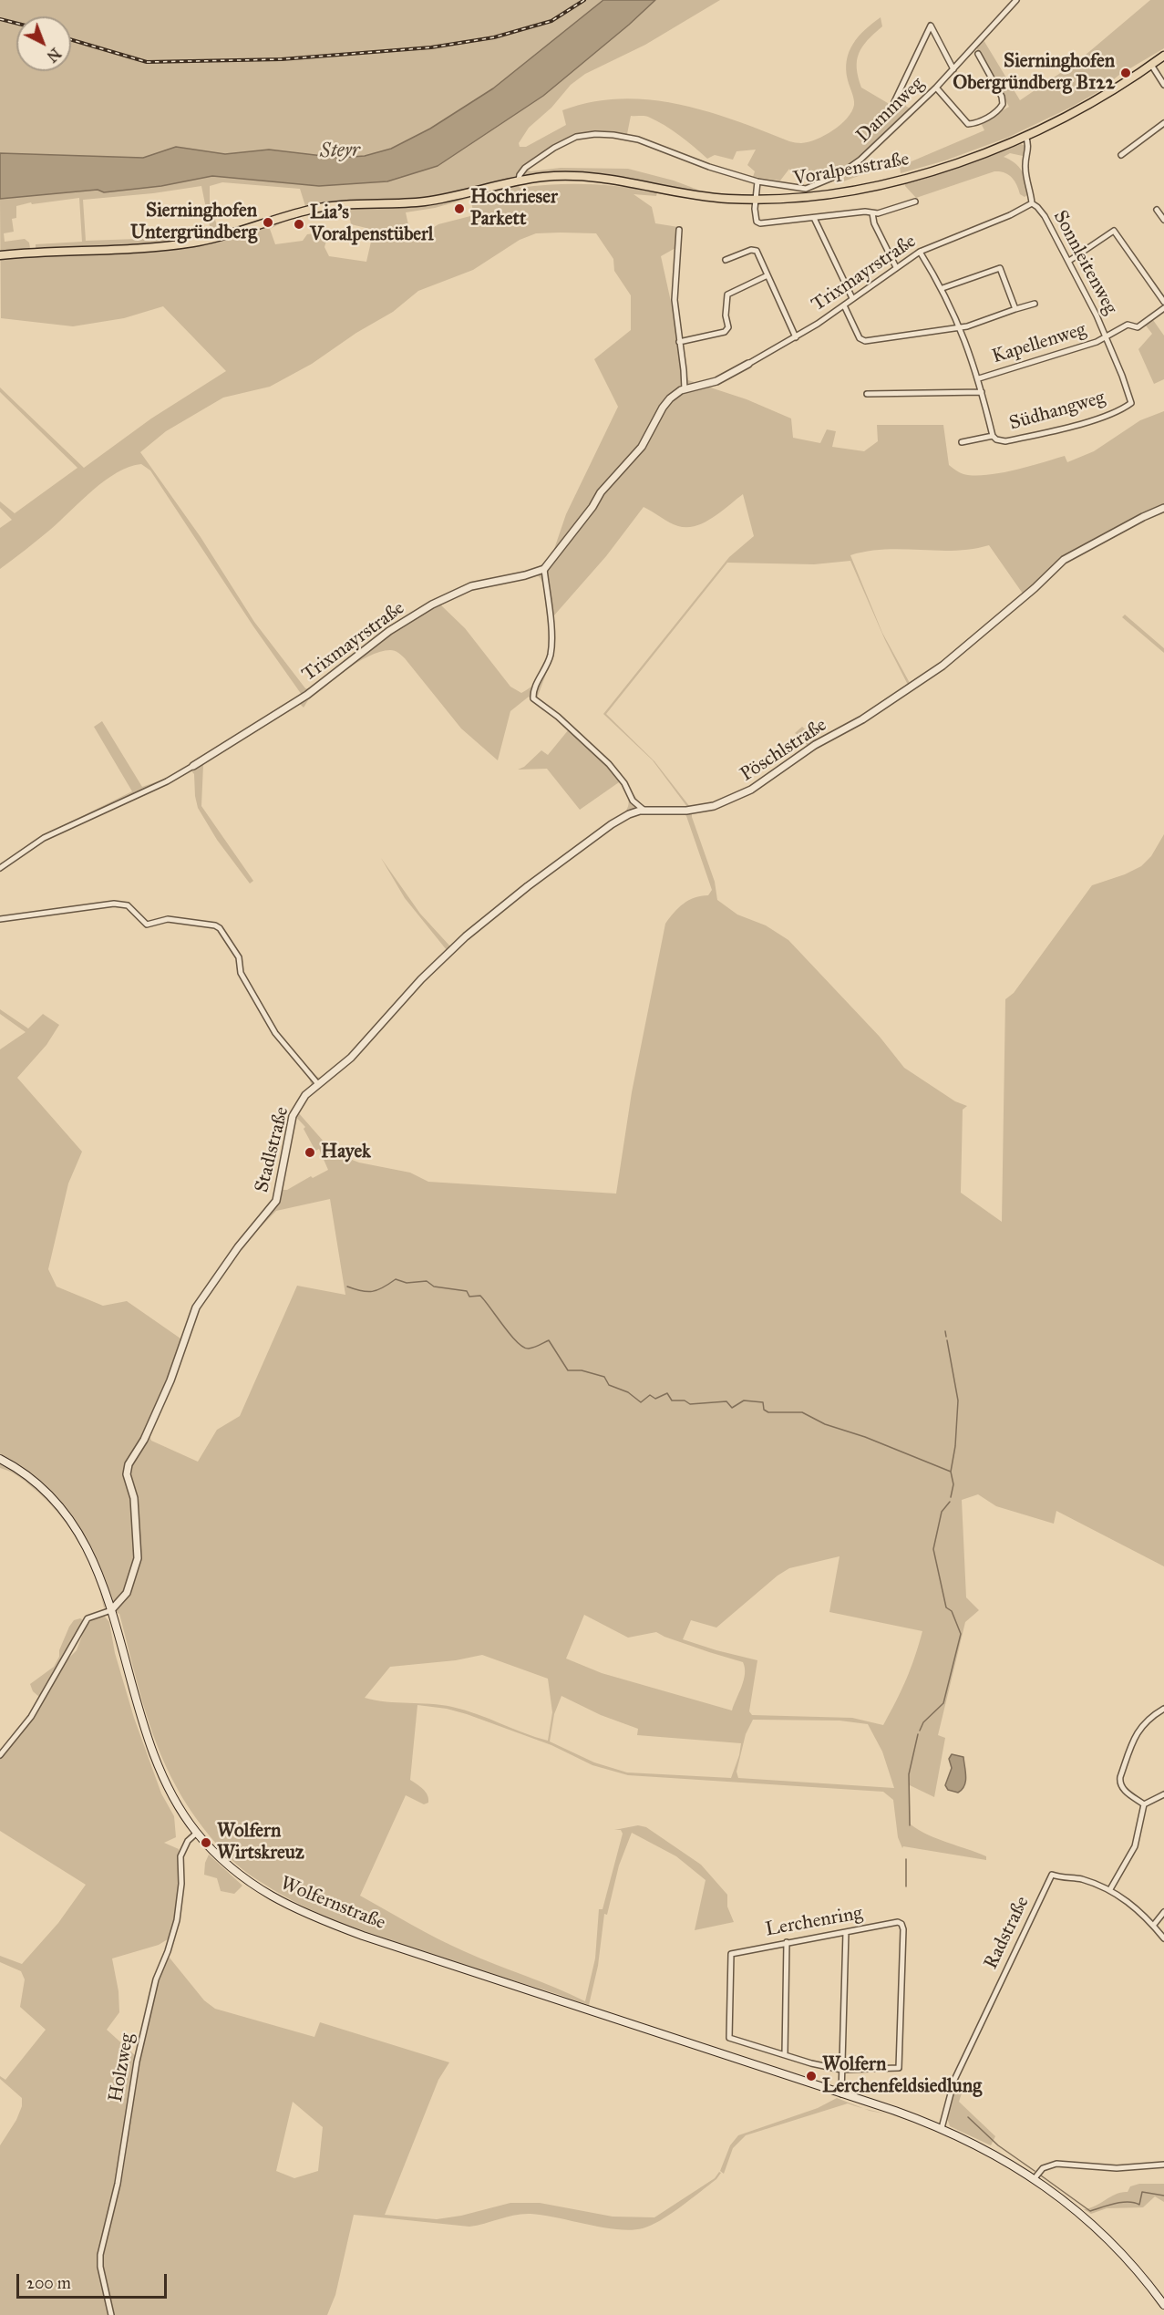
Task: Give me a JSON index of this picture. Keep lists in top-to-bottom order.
{
  "streets": {
    "main road": ["Voralpenstraße", "Wolfernstraße"],
    "street": [
      "Dammweg",
      "Sonnleitenweg",
      "Trixmayrstraße",
      "Kapellenweg",
      "Südhangweg",
      "Pöschlstraße",
      "Stadlstraße",
      "Lerchenring",
      "Radstraße",
      "Holzweg"
    ]
  },
  "crossings": [
    ["Voralpenstraße", "Sonnleitenweg"],
    ["Sonnleitenweg", "Trixmayrstraße"],
    ["Sonnleitenweg", "Kapellenweg"],
    ["Sonnleitenweg", "Südhangweg"],
    ["Trixmayrstraße", "Südhangweg"],
    ["Kapellenweg", "Südhangweg"],
    ["Pöschlstraße", "Stadlstraße"],
    ["Stadlstraße", "Wolfernstraße"],
    ["Wolfernstraße", "Radstraße"],
    ["Wolfernstraße", "Holzweg"]
  ],
  "water": ["Steyr"],
  "places": [
    "Sierninghofen Obergründberg B122",
    "Hochrieser Parkett",
    "Sierninghofen Untergründberg",
    "Lia's Voralpenstüberl",
    "Hayek",
    "Wolfern Wirtskreuz",
    "Wolfern Lerchenfeldsiedlung"
  ],
  "scale_bar": "200 m",
  "north": "bottom right"
}
